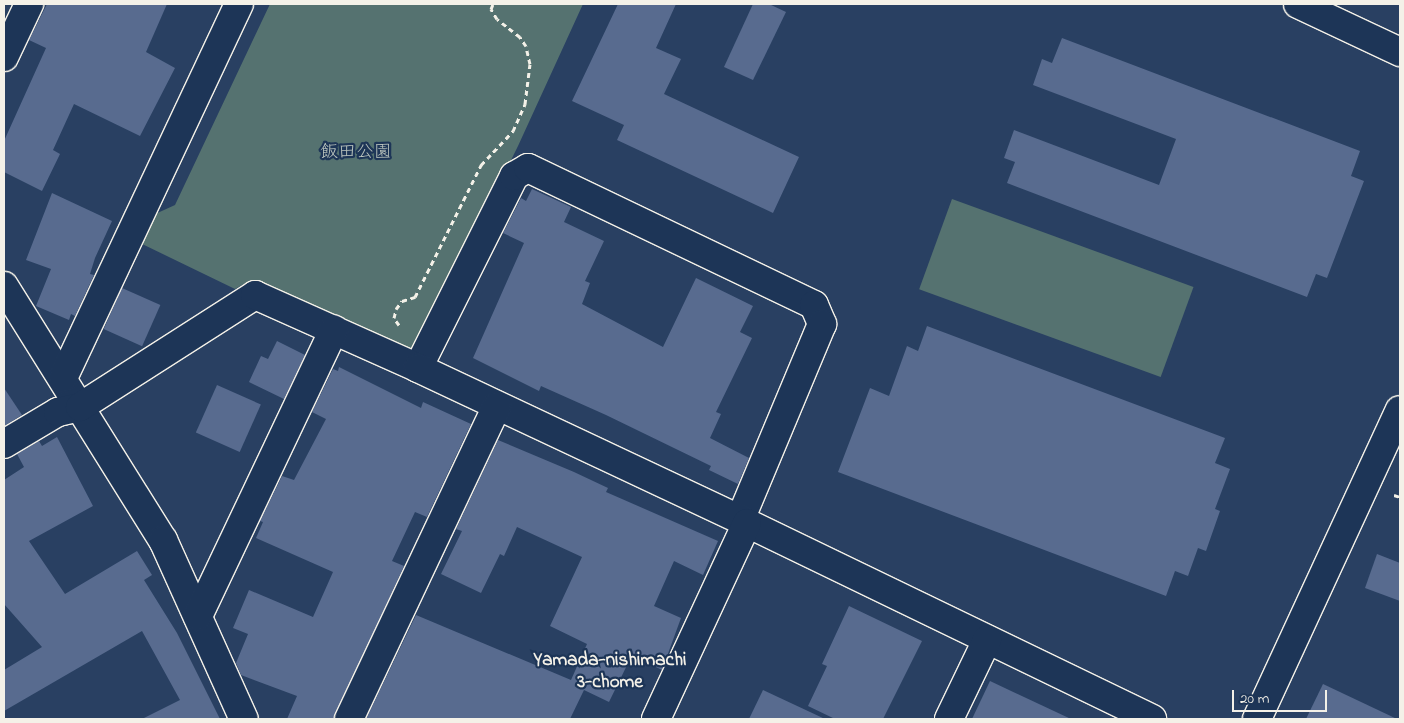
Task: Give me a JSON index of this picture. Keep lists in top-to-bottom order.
{
  "districts": ["Yamada-nishimachi 3-chome"],
  "parks": ["飯田公園"],
  "scale_bar": "20 m"
}
